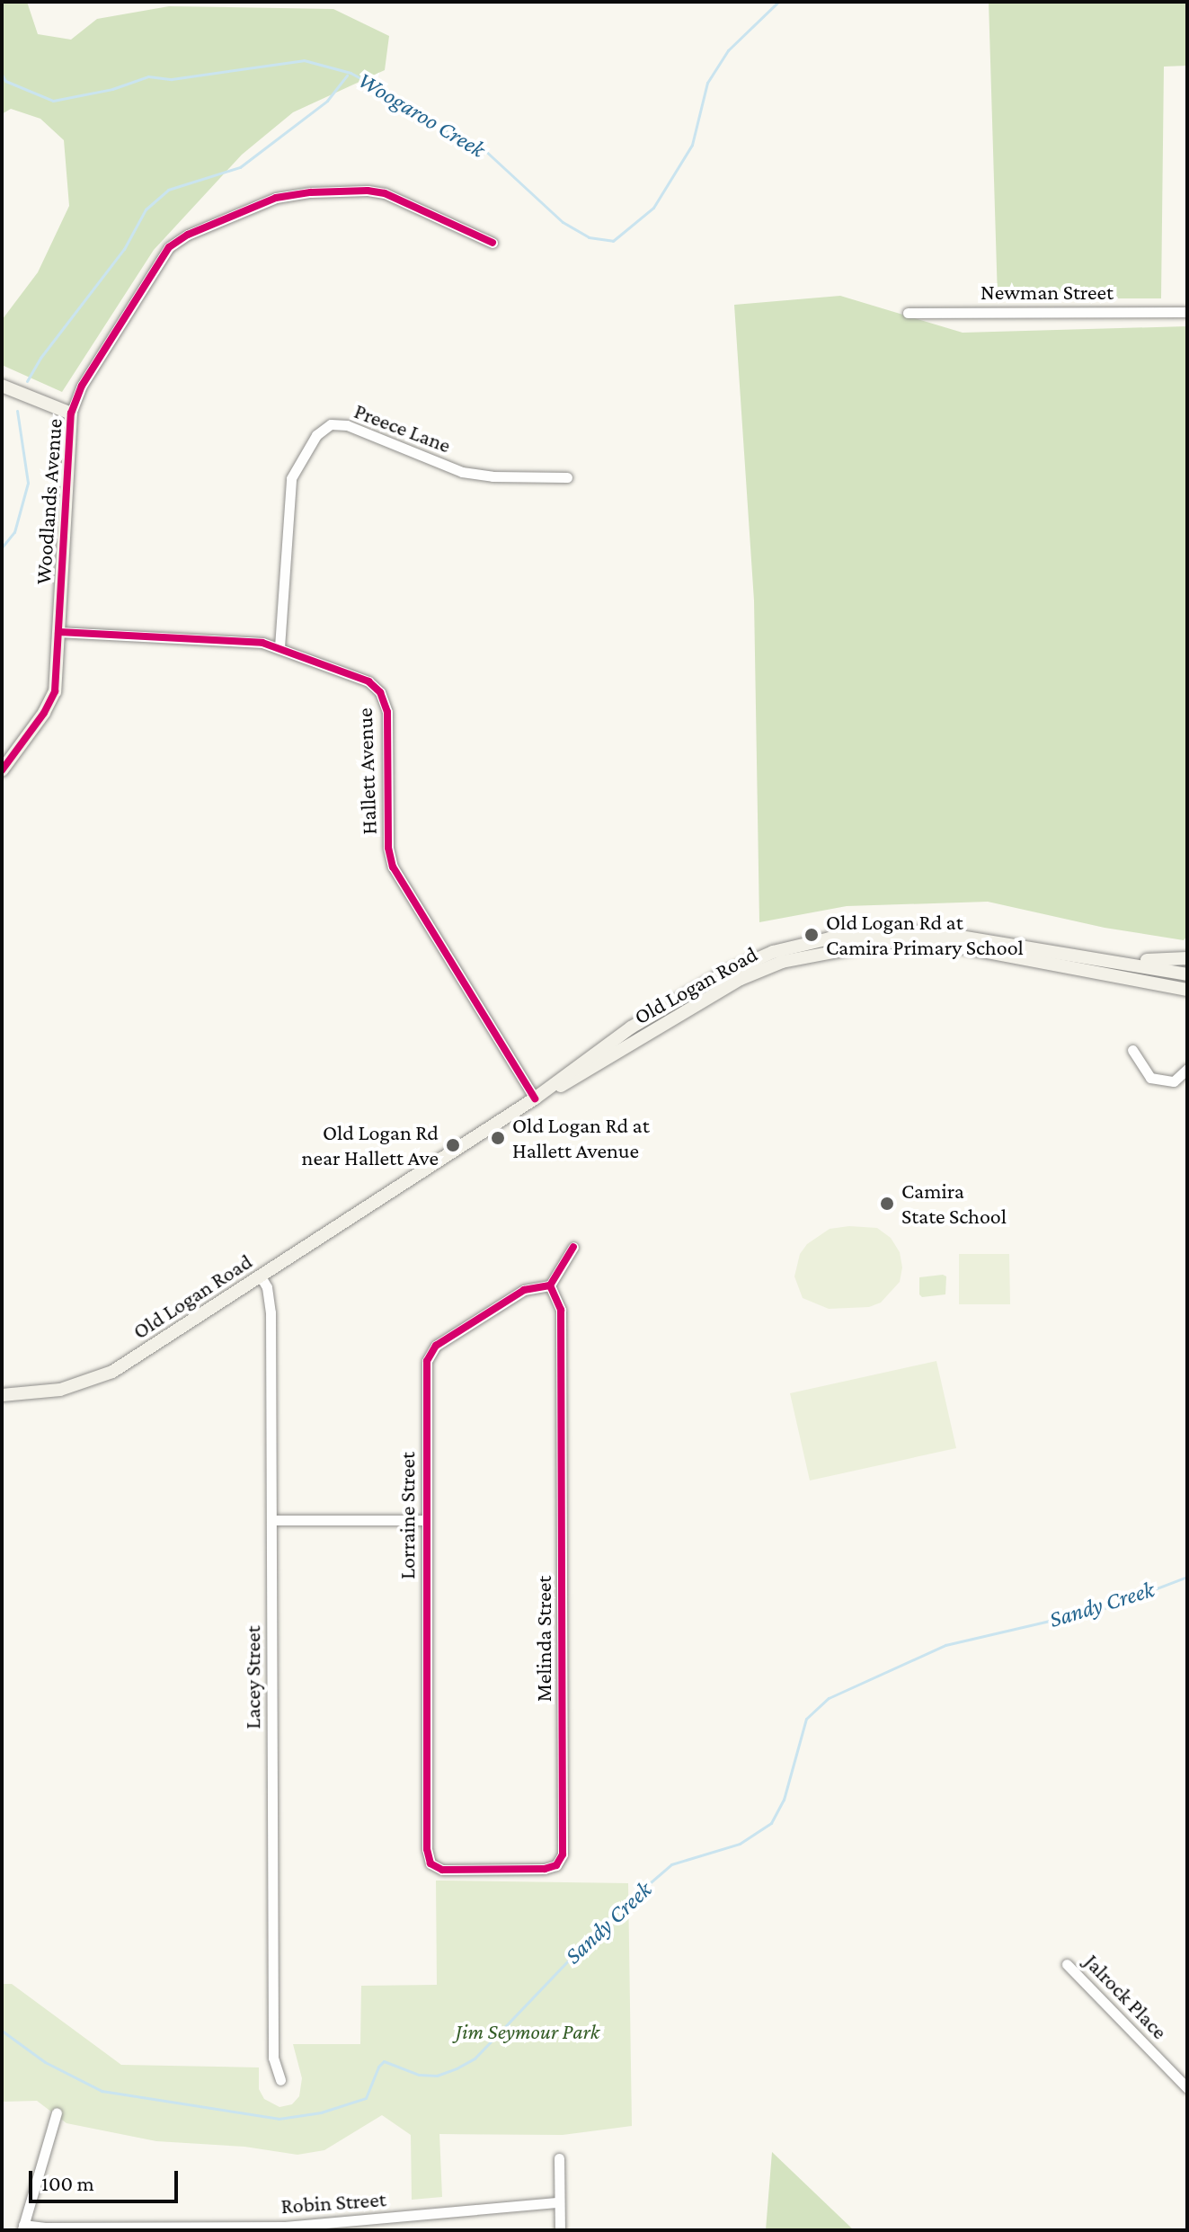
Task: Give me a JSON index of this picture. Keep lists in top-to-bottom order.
{
  "streets": {
    "main road": ["Woodlands Avenue", "Old Logan Road"],
    "street": [
      "Newman Street",
      "Preece Lane",
      "Hallett Avenue",
      "Lorraine Street",
      "Melinda Street",
      "Lacey Street",
      "Jalrock Place",
      "Robin Street"
    ]
  },
  "crossings": [
    ["Preece Lane", "Hallett Avenue"],
    ["Woodlands Avenue", "Hallett Avenue"],
    ["Hallett Avenue", "Old Logan Road"],
    ["Old Logan Road", "Lacey Street"],
    ["Lorraine Street", "Melinda Street"]
  ],
  "water": ["Woogaroo Creek", "Sandy Creek"],
  "parks": ["Jim Seymour Park"],
  "places": [
    "Old Logan Rd at Camira Primary School",
    "Old Logan Rd at Hallett Avenue",
    "Old Logan Rd near Hallett Ave",
    "Camira State School"
  ],
  "scale_bar": "100 m"
}
